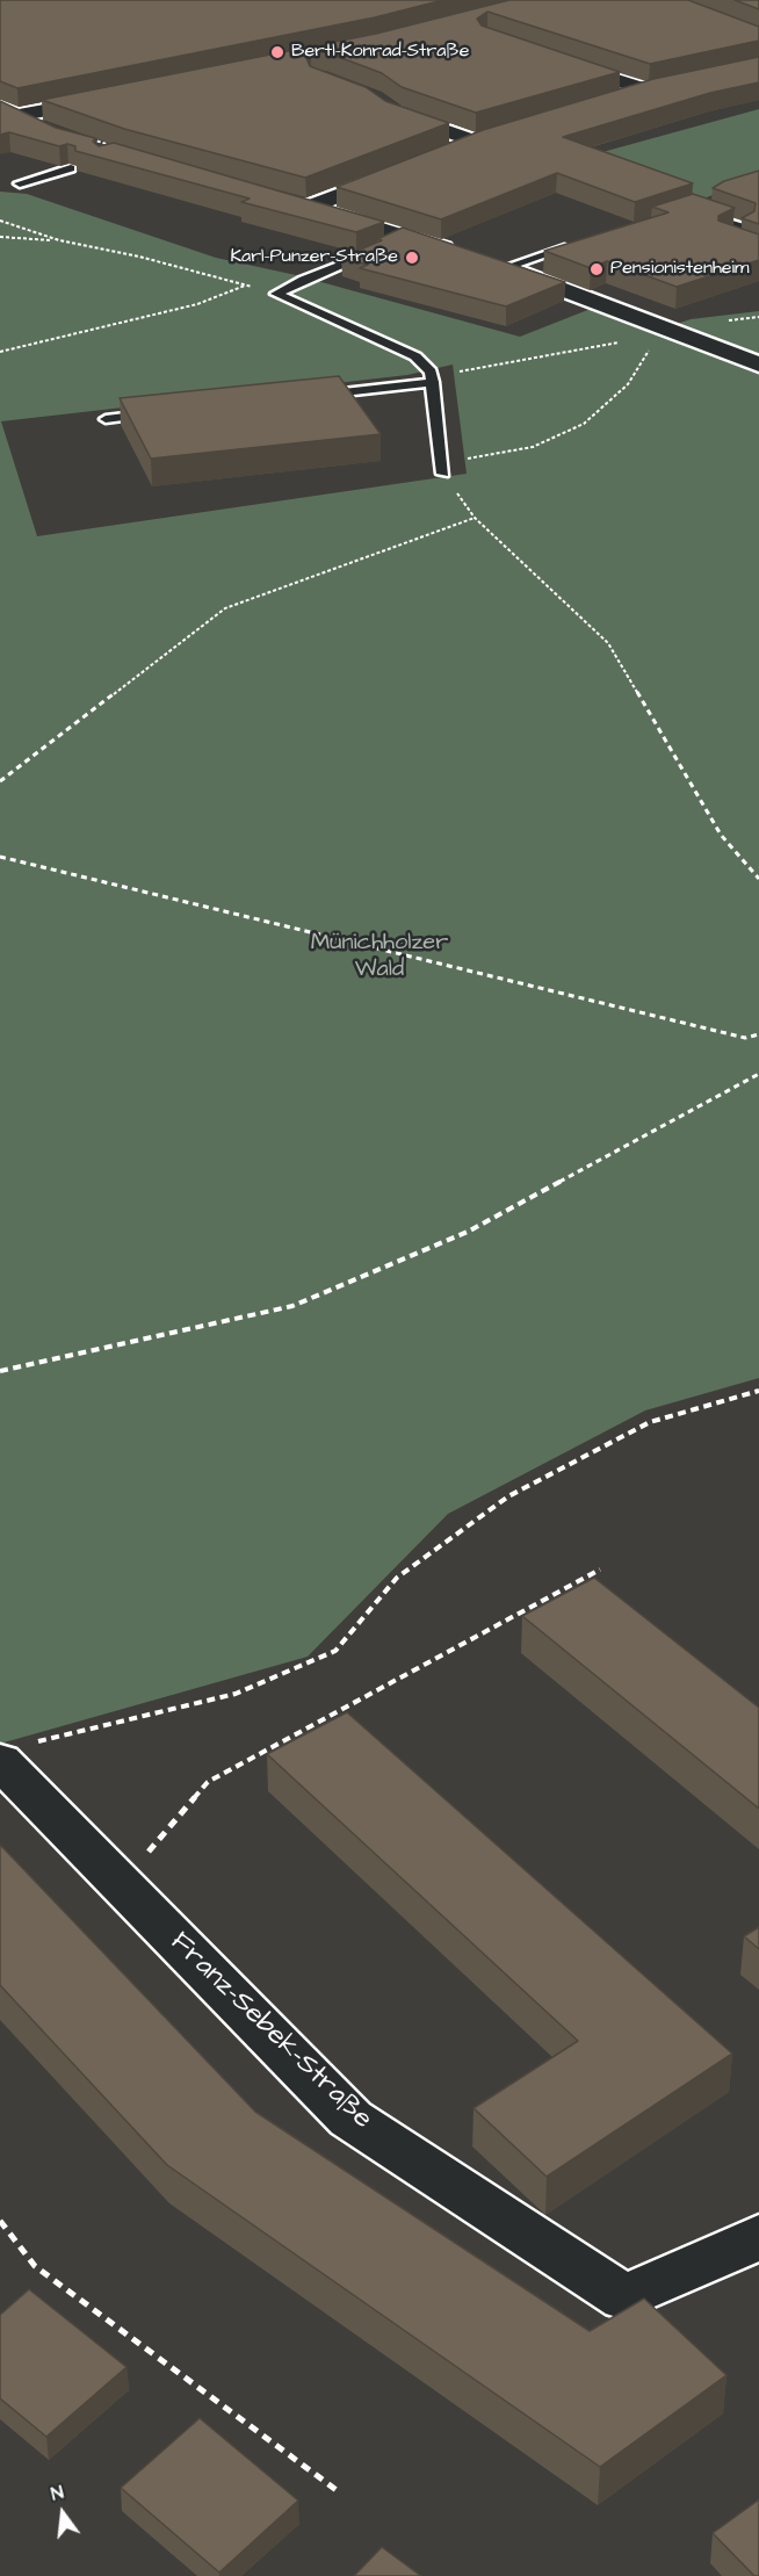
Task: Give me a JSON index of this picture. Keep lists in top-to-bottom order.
{
  "streets": {
    "street": ["Franz-Sebek-Straße"]
  },
  "parks": ["Münichholzer Wald"],
  "places": ["Bertl-Konrad-Straße", "Karl-Punzer-Straße", "Pensionistenheim"],
  "north": "top"
}
